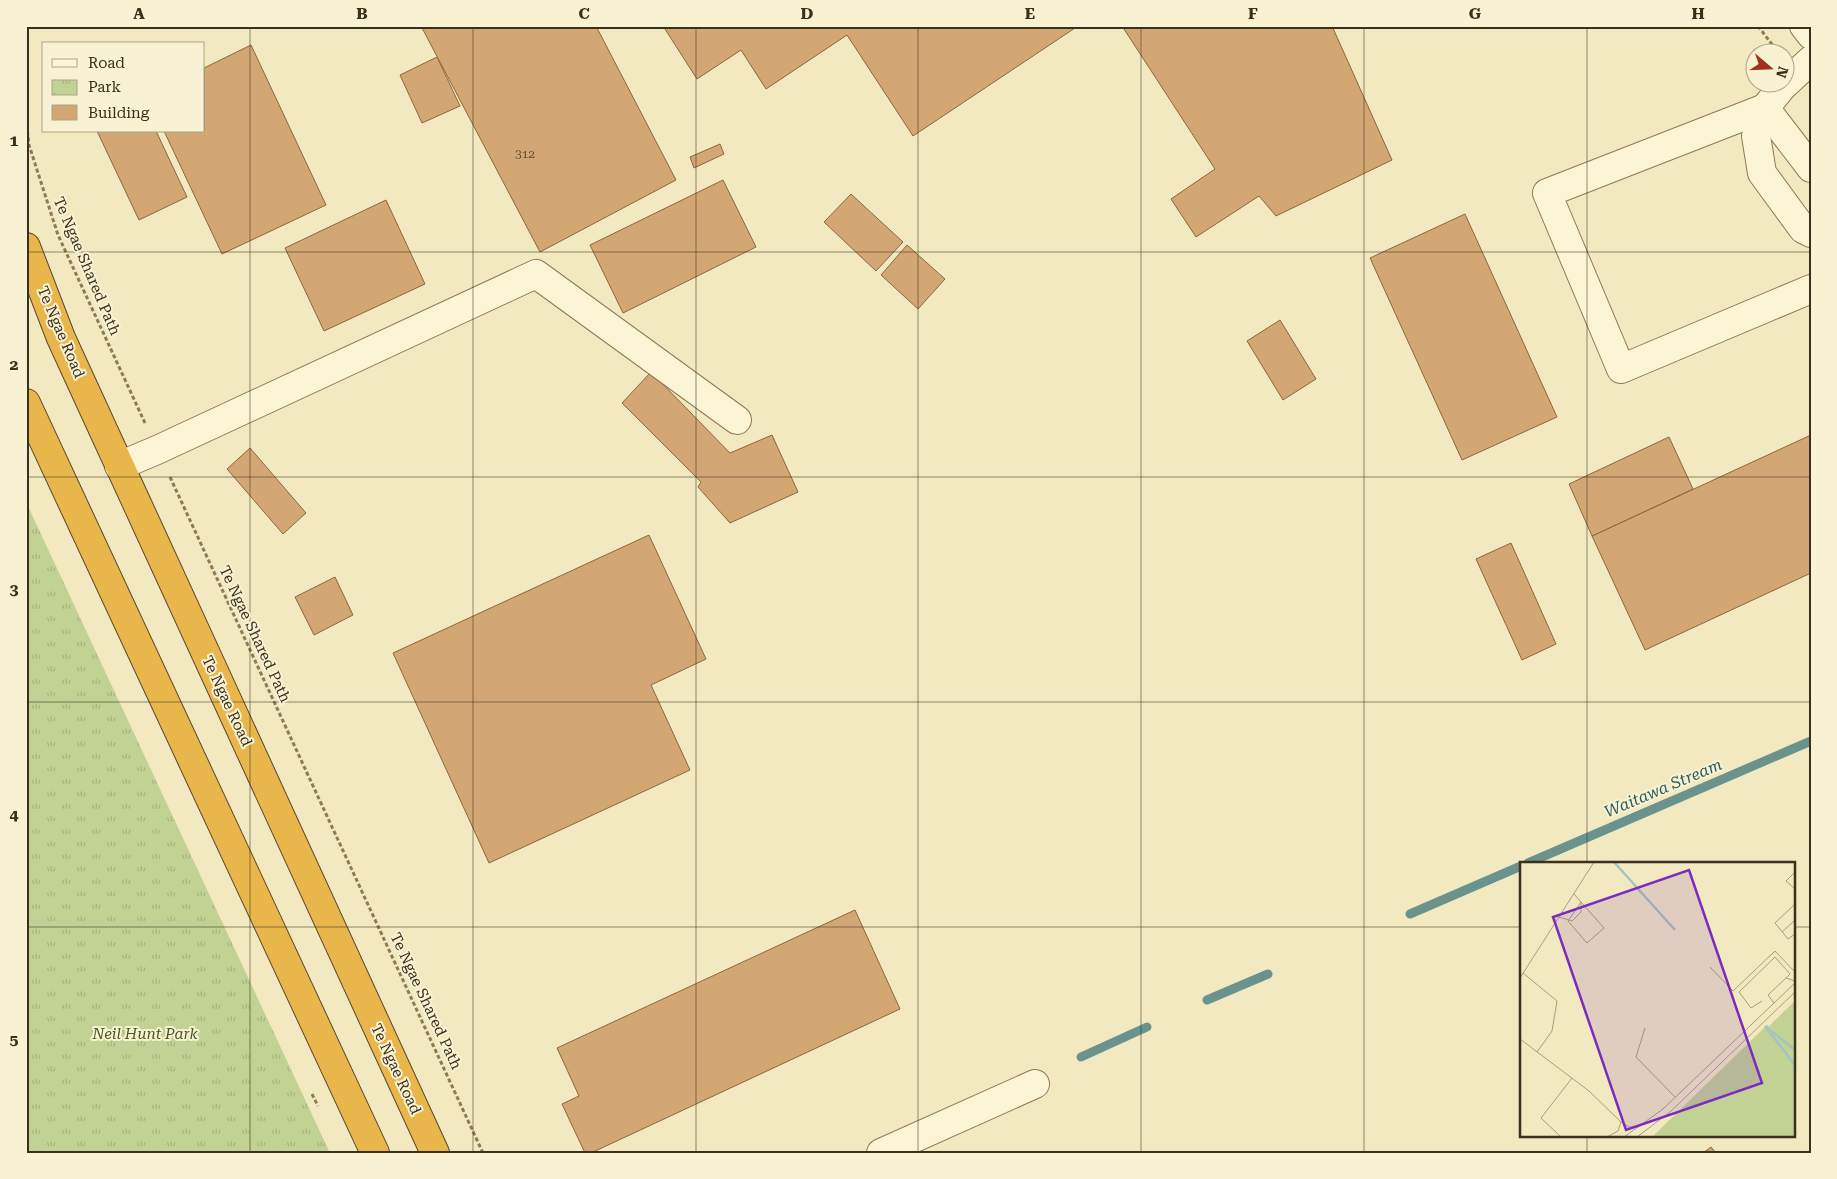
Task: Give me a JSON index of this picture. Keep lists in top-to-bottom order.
{
  "streets": {
    "highway": ["Te Ngae Road"],
    "path": ["Te Ngae Shared Path"]
  },
  "water": ["Waitawa Stream"],
  "parks": ["Neil Hunt Park"],
  "house_numbers": ["312"],
  "legend": ["Road", "Park", "Building"],
  "north": "right",
  "grid": {
    "columns": [
      "A",
      "B",
      "C",
      "D",
      "E",
      "F",
      "G",
      "H"
    ],
    "rows": [
      "1",
      "2",
      "3",
      "4",
      "5"
    ]
  }
}
